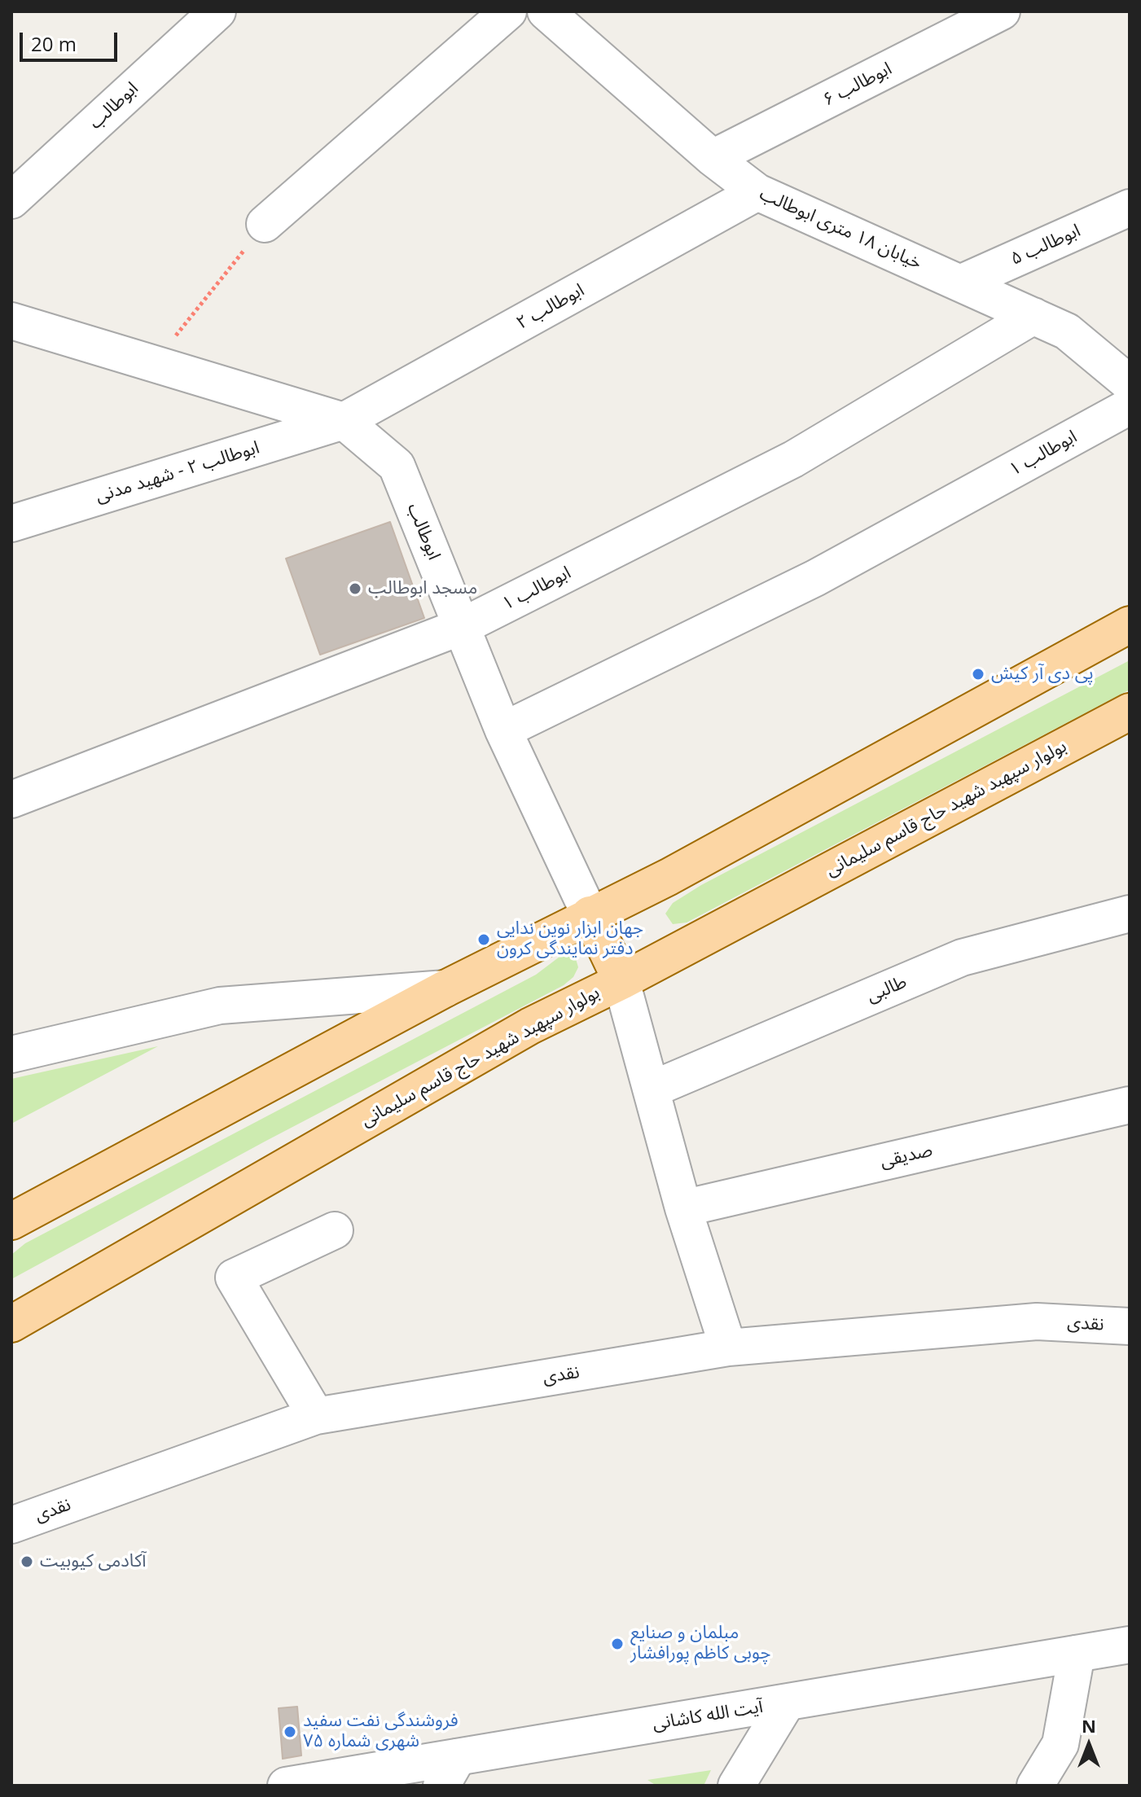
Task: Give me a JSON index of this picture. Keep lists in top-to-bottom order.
{
  "streets": {
    "main road": ["بولوار سپهبد شهید حاج قاسم سلیمانی"],
    "street": [
      "ابوطالب ۶",
      "ابوطالب",
      "خیابان ۱۸ متری ابوطالب",
      "ابوطالب ۵",
      "ابوطالب ۲",
      "ابوطالب ۱",
      "ابوطالب ۲ - شهید مدنی",
      "طالبی",
      "صدیقی",
      "نقدی",
      "آیت الله کاشانی"
    ]
  },
  "crossings": [
    ["ابوطالب ۶", "خیابان ۱۸ متری ابوطالب"],
    ["ابوطالب", "ابوطالب ۲"],
    ["ابوطالب", "ابوطالب ۱"],
    ["ابوطالب", "ابوطالب ۲ - شهید مدنی"],
    ["خیابان ۱۸ متری ابوطالب", "ابوطالب ۵"],
    ["خیابان ۱۸ متری ابوطالب", "ابوطالب ۲"],
    ["خیابان ۱۸ متری ابوطالب", "ابوطالب ۱"],
    ["ابوطالب ۲", "ابوطالب ۲ - شهید مدنی"]
  ],
  "places": [
    "مسجد ابوطالب",
    "پی دی آر کیش",
    "جهان ابزار نوین ندایی دفتر نمایندگی کرون",
    "آکادمی کیوبیت",
    "مبلمان و صنایع چوبی کاظم پورافشار",
    "فروشندگی نفت سفید شهری شماره ۷۵"
  ],
  "scale_bar": "20 m",
  "north": "top"
}
